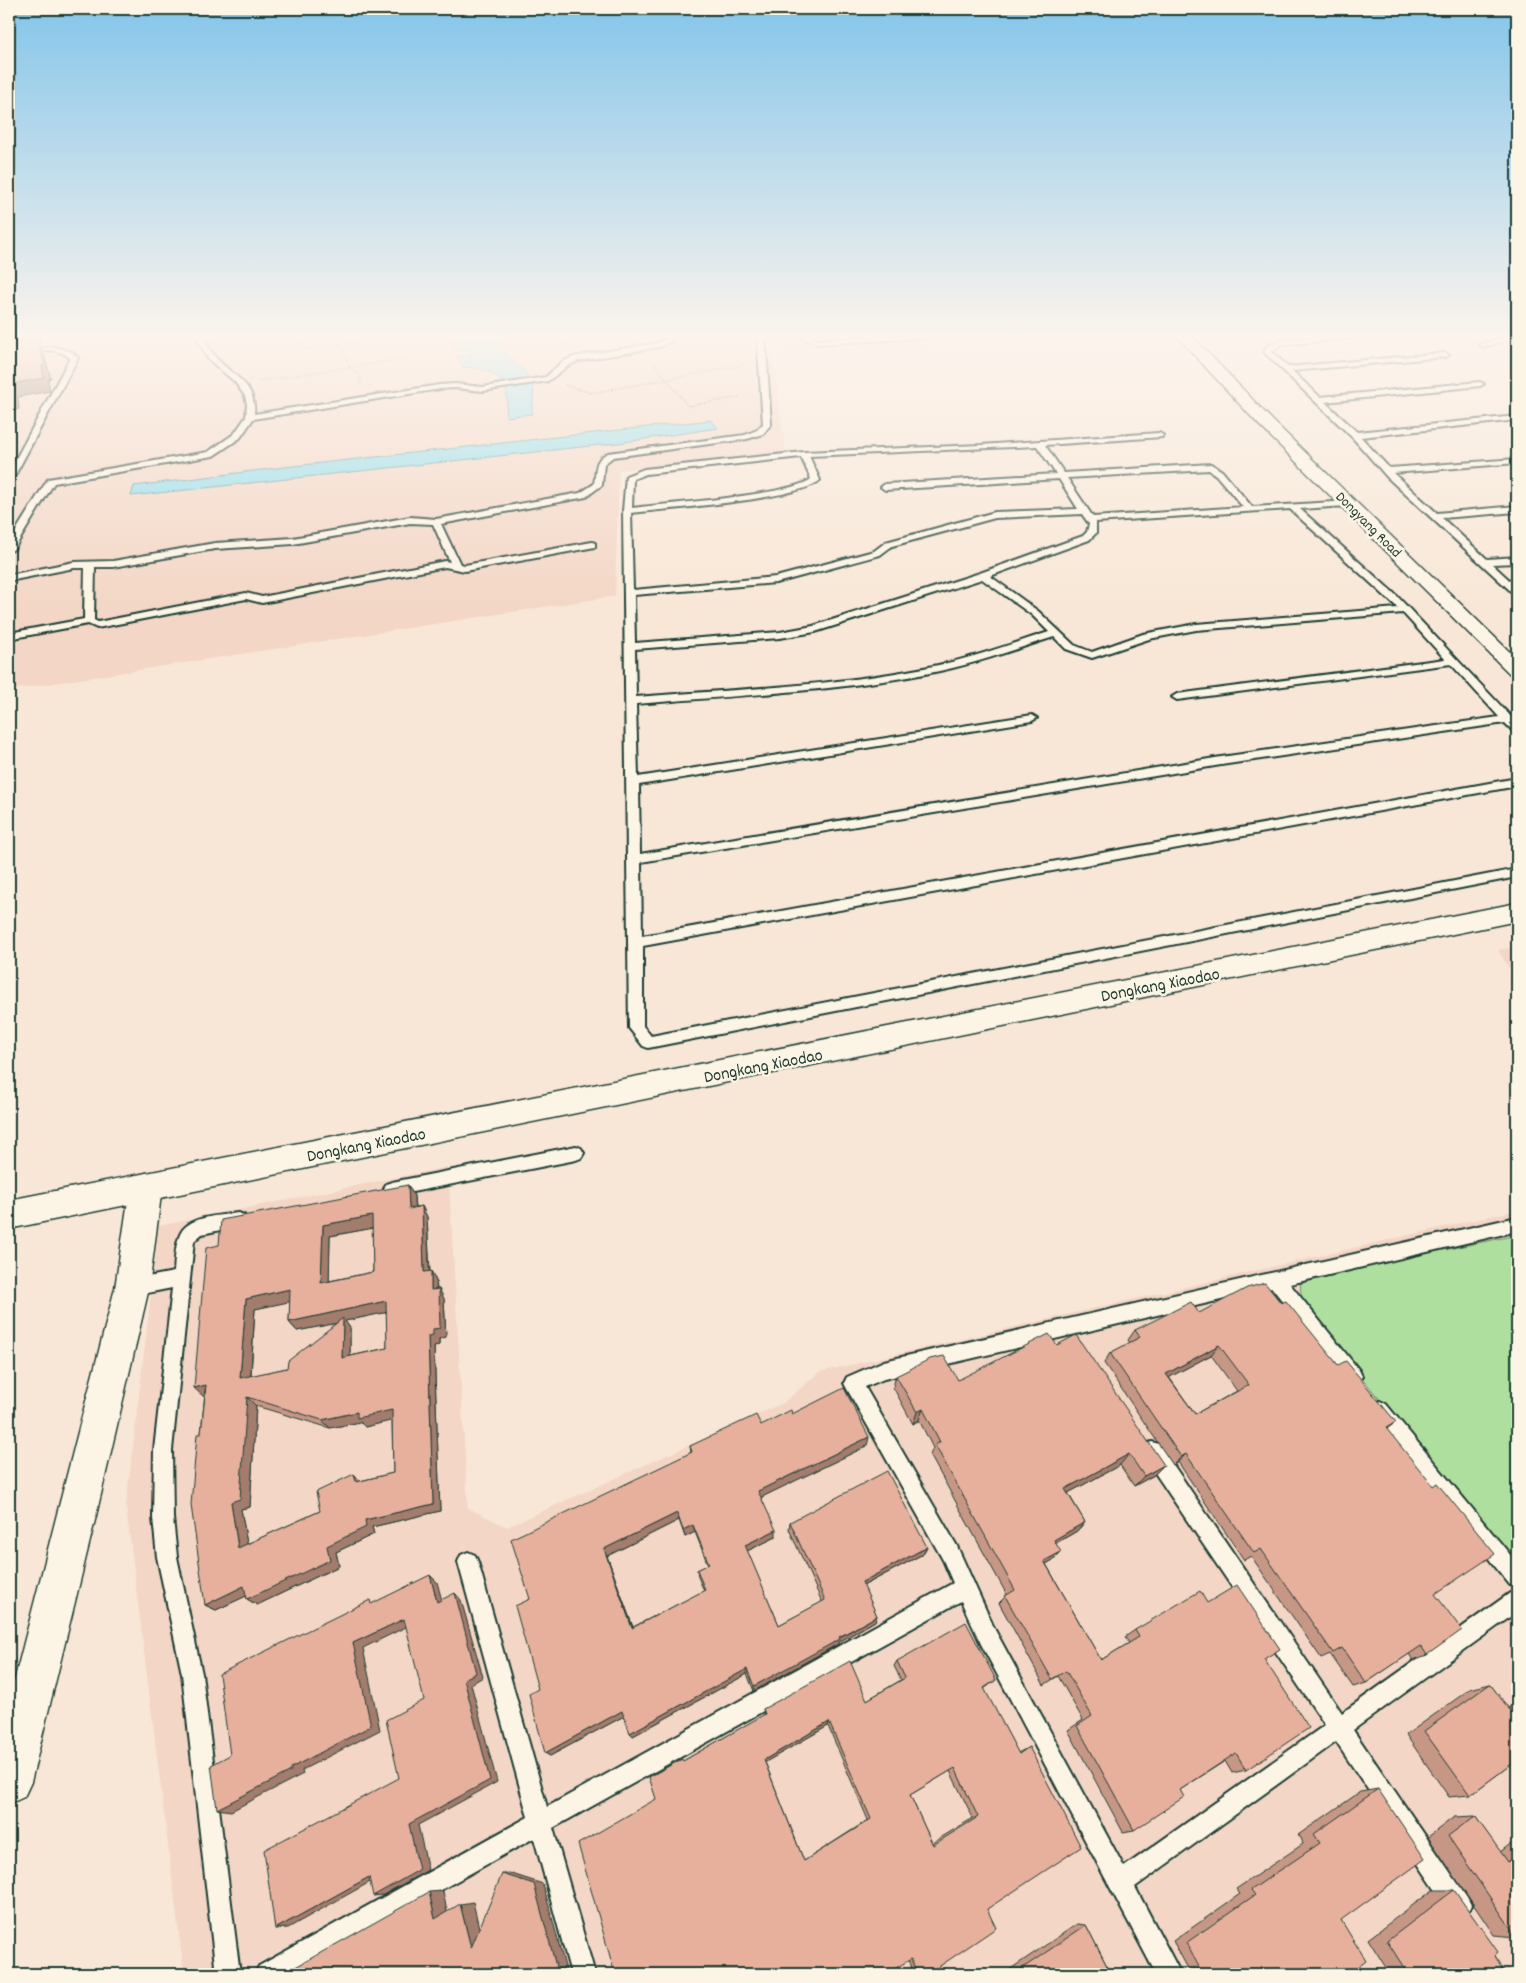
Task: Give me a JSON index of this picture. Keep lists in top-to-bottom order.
{
  "streets": {
    "main road": ["Dongyang Road", "Dongkang Xiaodao"]
  }
}
